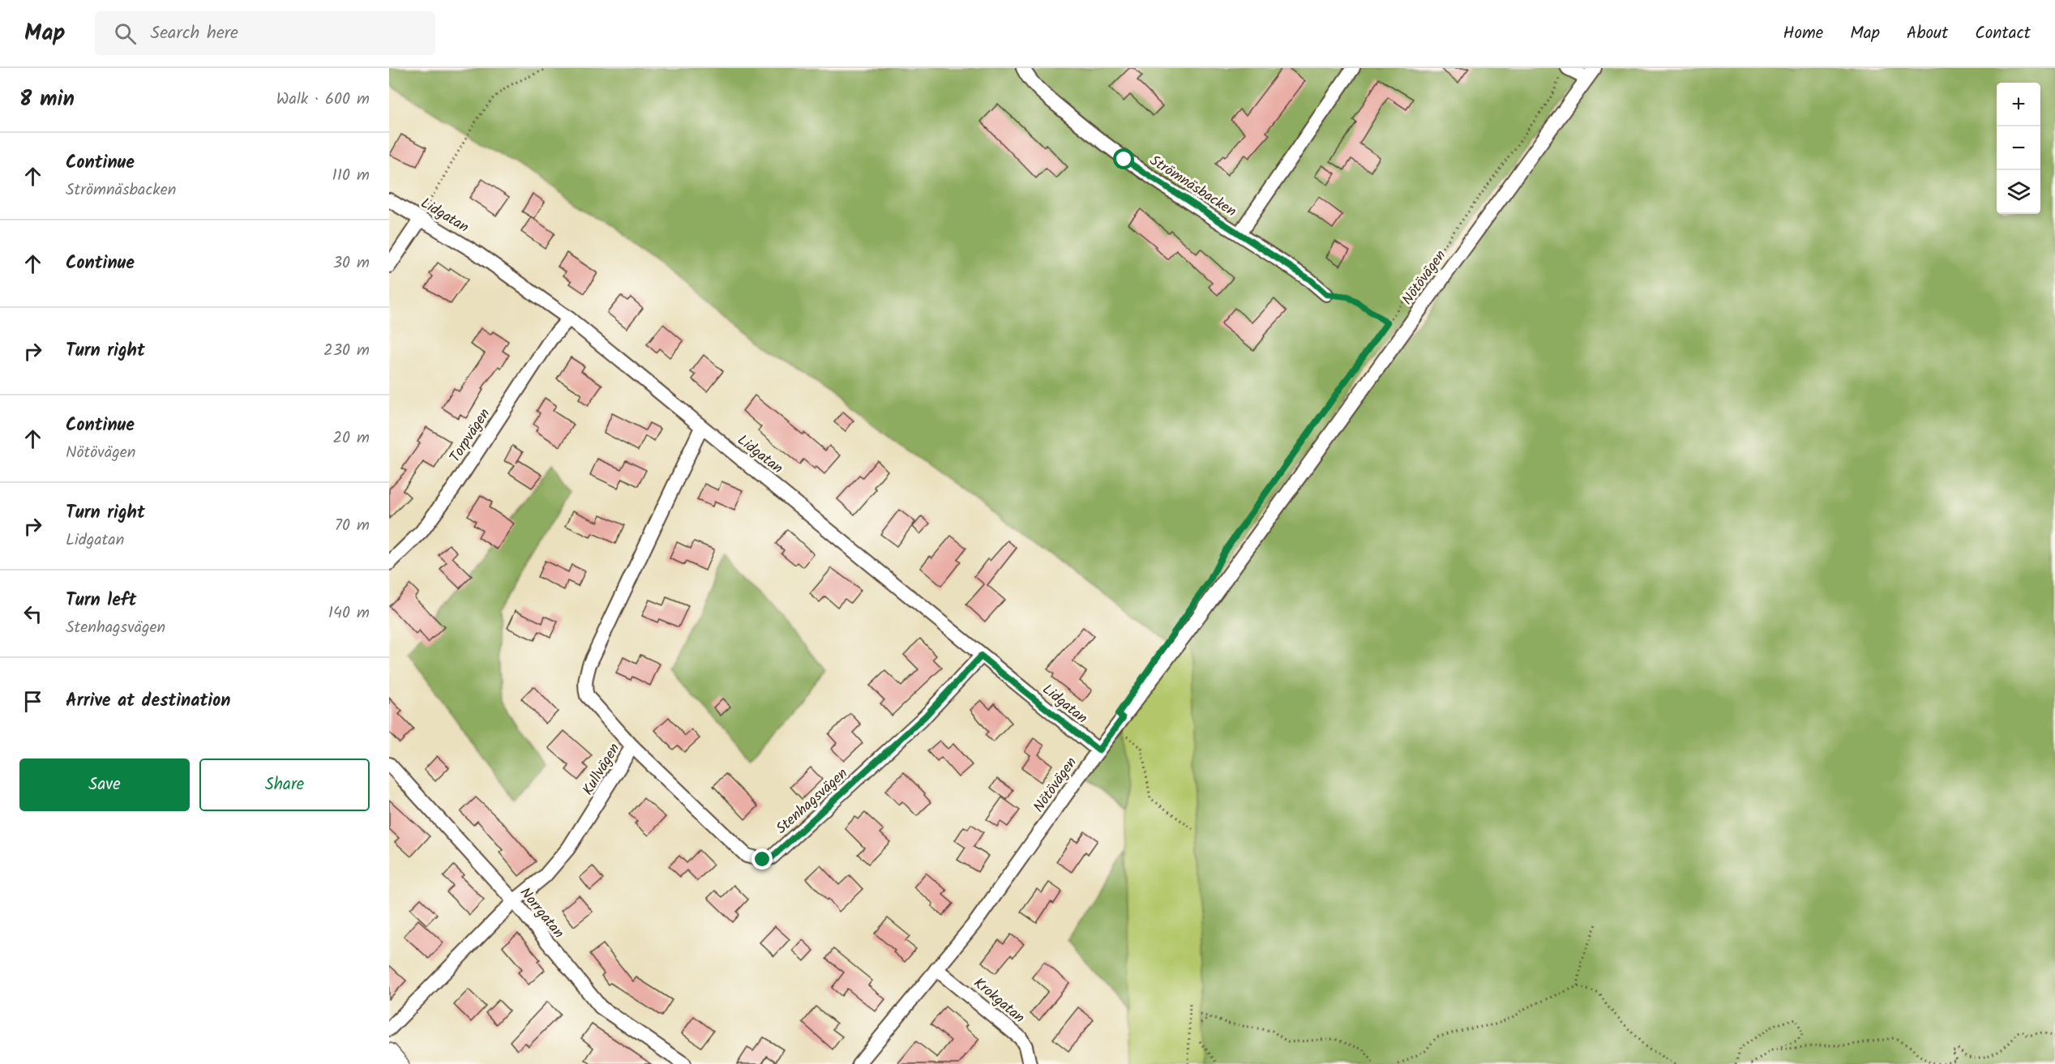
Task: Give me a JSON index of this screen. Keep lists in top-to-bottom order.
{
  "streets": {
    "street": [
      "Strömnäsbacken",
      "Lidgatan",
      "Nötövägen",
      "Torpvägen",
      "Kullvägen",
      "Stenhagsvägen",
      "Norrgatan",
      "Krokgatan"
    ]
  },
  "crossings": [
    ["Lidgatan", "Nötövägen"],
    ["Lidgatan", "Torpvägen"],
    ["Lidgatan", "Kullvägen"],
    ["Lidgatan", "Stenhagsvägen"],
    ["Nötövägen", "Krokgatan"],
    ["Kullvägen", "Stenhagsvägen"],
    ["Kullvägen", "Norrgatan"]
  ],
  "page": {
    "header": "Map",
    "search": "Search here",
    "nav": [
      "Home",
      "Map",
      "About",
      "Contact"
    ],
    "heading": ["8 min", "Walk · 600 m"],
    "map_buttons": ["+", "−"],
    "list": [
      ["Continue", "Strömnäsbacken", "110 m"],
      ["Continue", "30 m"],
      ["Turn right", "230 m"],
      ["Continue", "Nötövägen", "20 m"],
      ["Turn right", "Lidgatan", "70 m"],
      ["Turn left", "Stenhagsvägen", "140 m"],
      "Arrive at destination"
    ],
    "buttons": ["Save", "Share"]
  }
}
